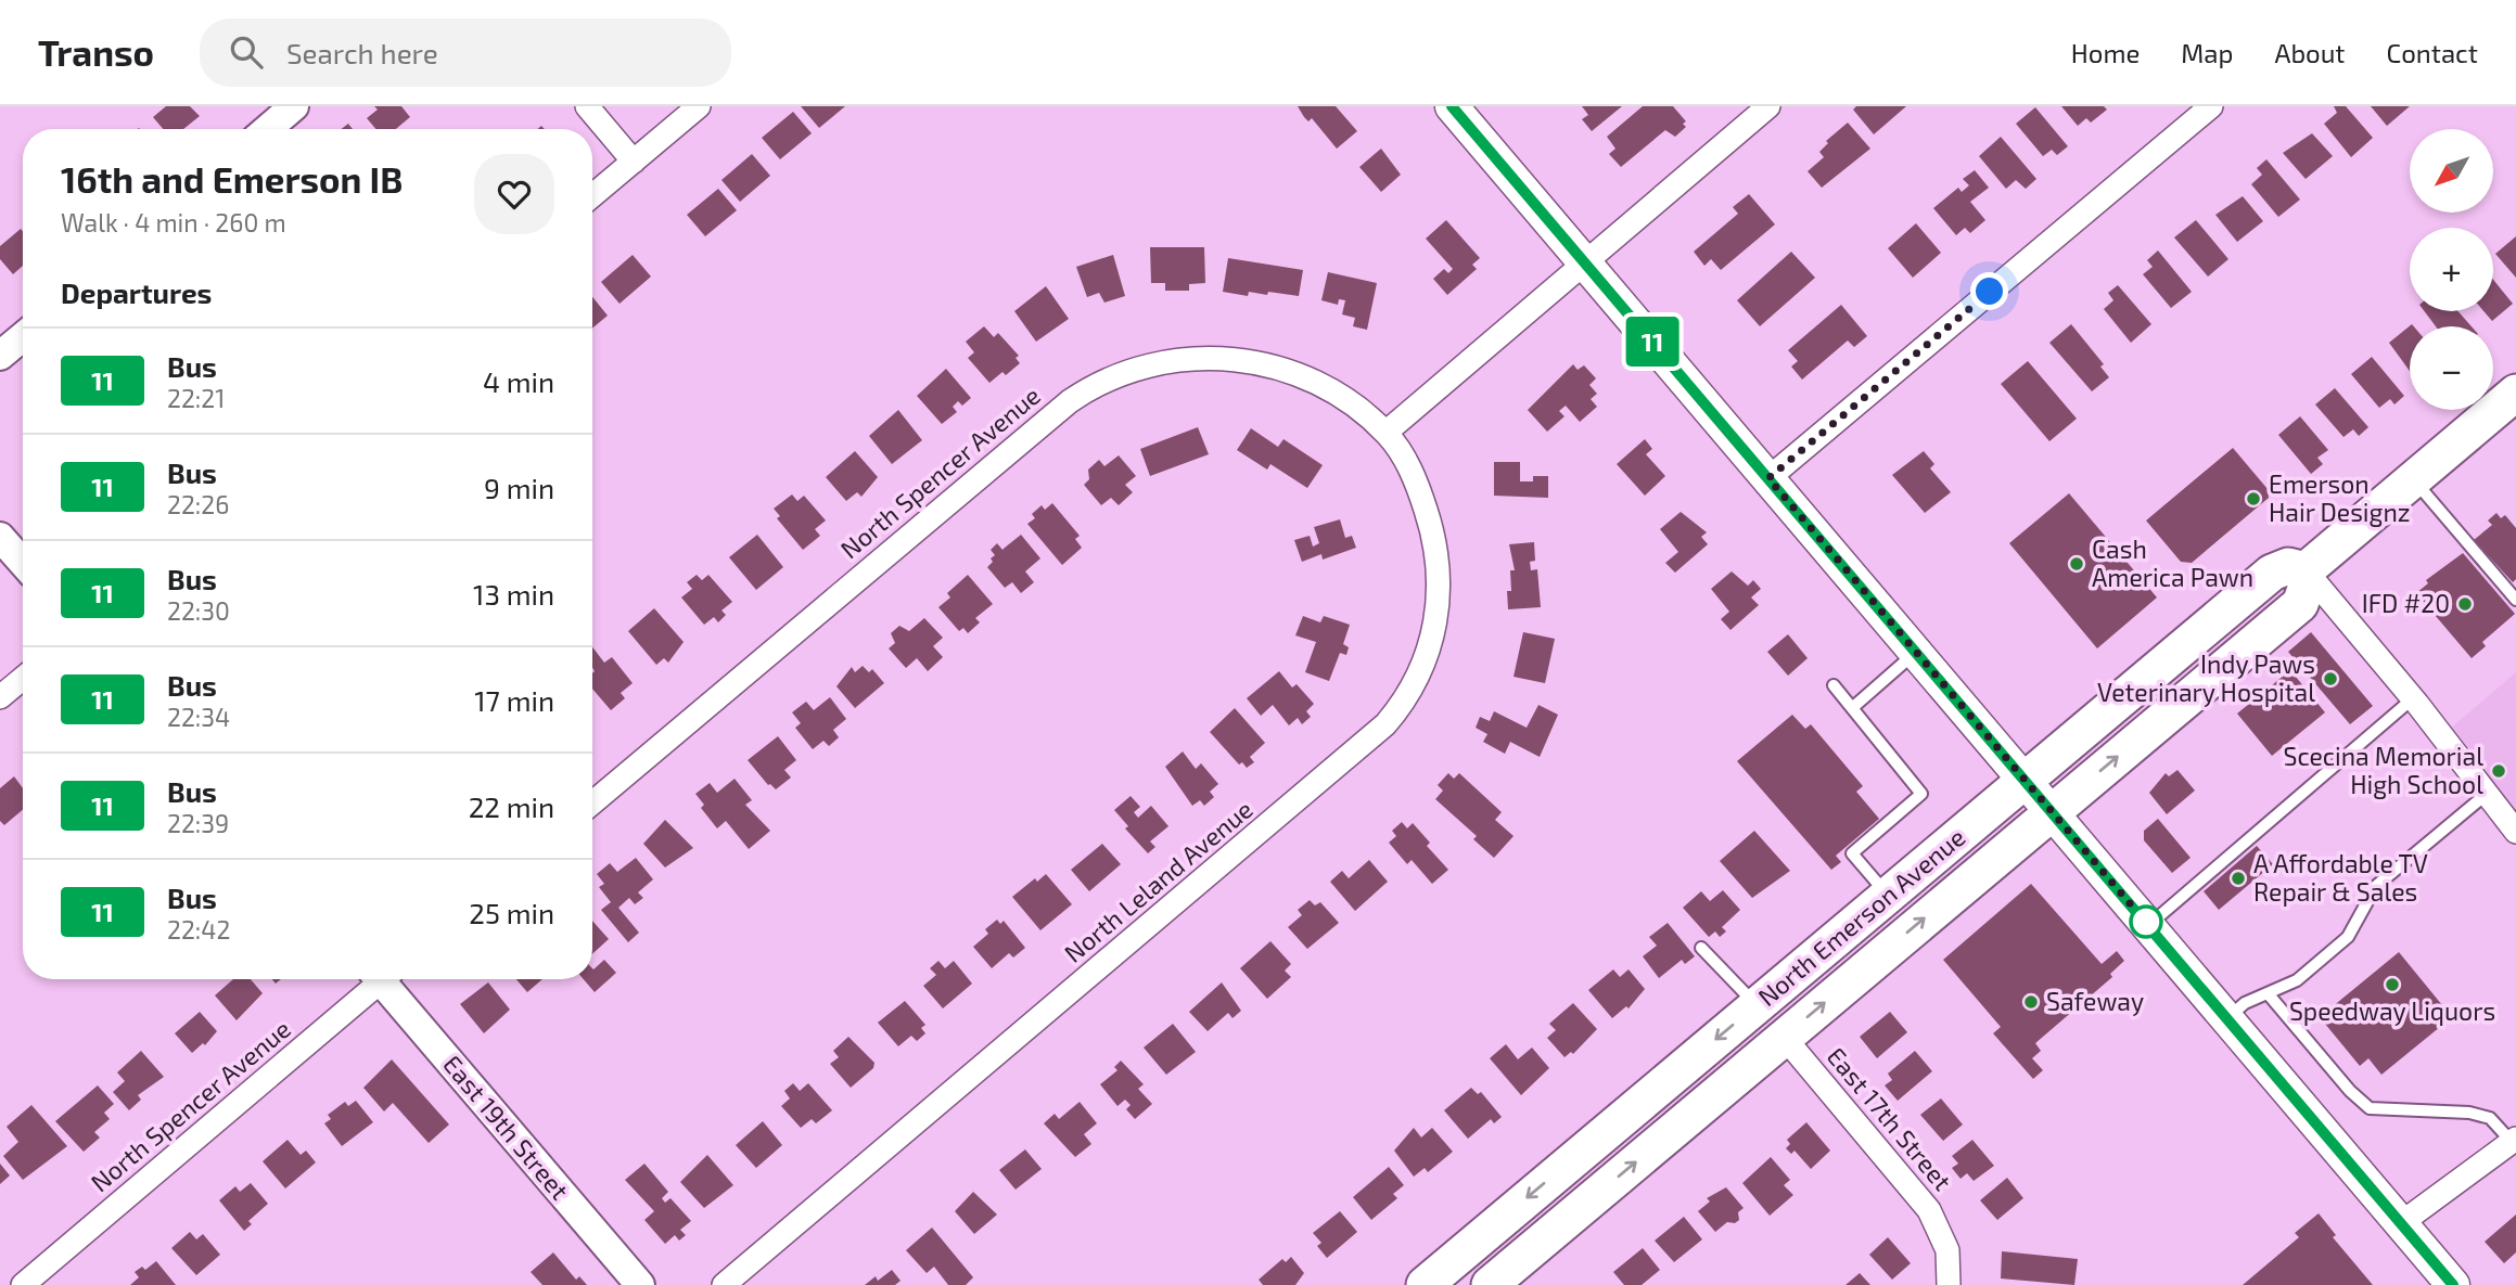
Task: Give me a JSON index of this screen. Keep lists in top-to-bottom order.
{
  "streets": {
    "main road": ["North Emerson Avenue"],
    "street": [
      "North Spencer Avenue",
      "North Leland Avenue",
      "East 17th Street",
      "East 19th Street"
    ]
  },
  "crossings": [
    ["North Spencer Avenue", "North Leland Avenue"],
    ["North Emerson Avenue", "East 17th Street"]
  ],
  "places": [
    "Emerson Hair Designz",
    "Cash America Pawn",
    "IFD #20",
    "Indy Paws Veterinary Hospital",
    "Scecina Memorial High School",
    "A Affordable TV Repair & Sales",
    "Speedway Liquors",
    "Safeway"
  ],
  "lines": ["bus line 11"],
  "north": "bottom left",
  "page": {
    "header": "Transo",
    "search": "Search here",
    "nav": [
      "Home",
      "Map",
      "About",
      "Contact"
    ],
    "on_map": "11",
    "map_buttons": ["+", "−"],
    "heading": [
      ["16th and Emerson IB", "Walk · 4 min · 260 m"],
      "Departures"
    ],
    "list": [
      {
        "mark": "11",
        "name": "Bus",
        "note": "22:21",
        "value": "4 min"
      },
      {
        "mark": "11",
        "name": "Bus",
        "note": "22:26",
        "value": "9 min"
      },
      {
        "mark": "11",
        "name": "Bus",
        "note": "22:30",
        "value": "13 min"
      },
      {
        "mark": "11",
        "name": "Bus",
        "note": "22:34",
        "value": "17 min"
      },
      {
        "mark": "11",
        "name": "Bus",
        "note": "22:39",
        "value": "22 min"
      },
      {
        "mark": "11",
        "name": "Bus",
        "note": "22:42",
        "value": "25 min"
      }
    ]
  }
}
